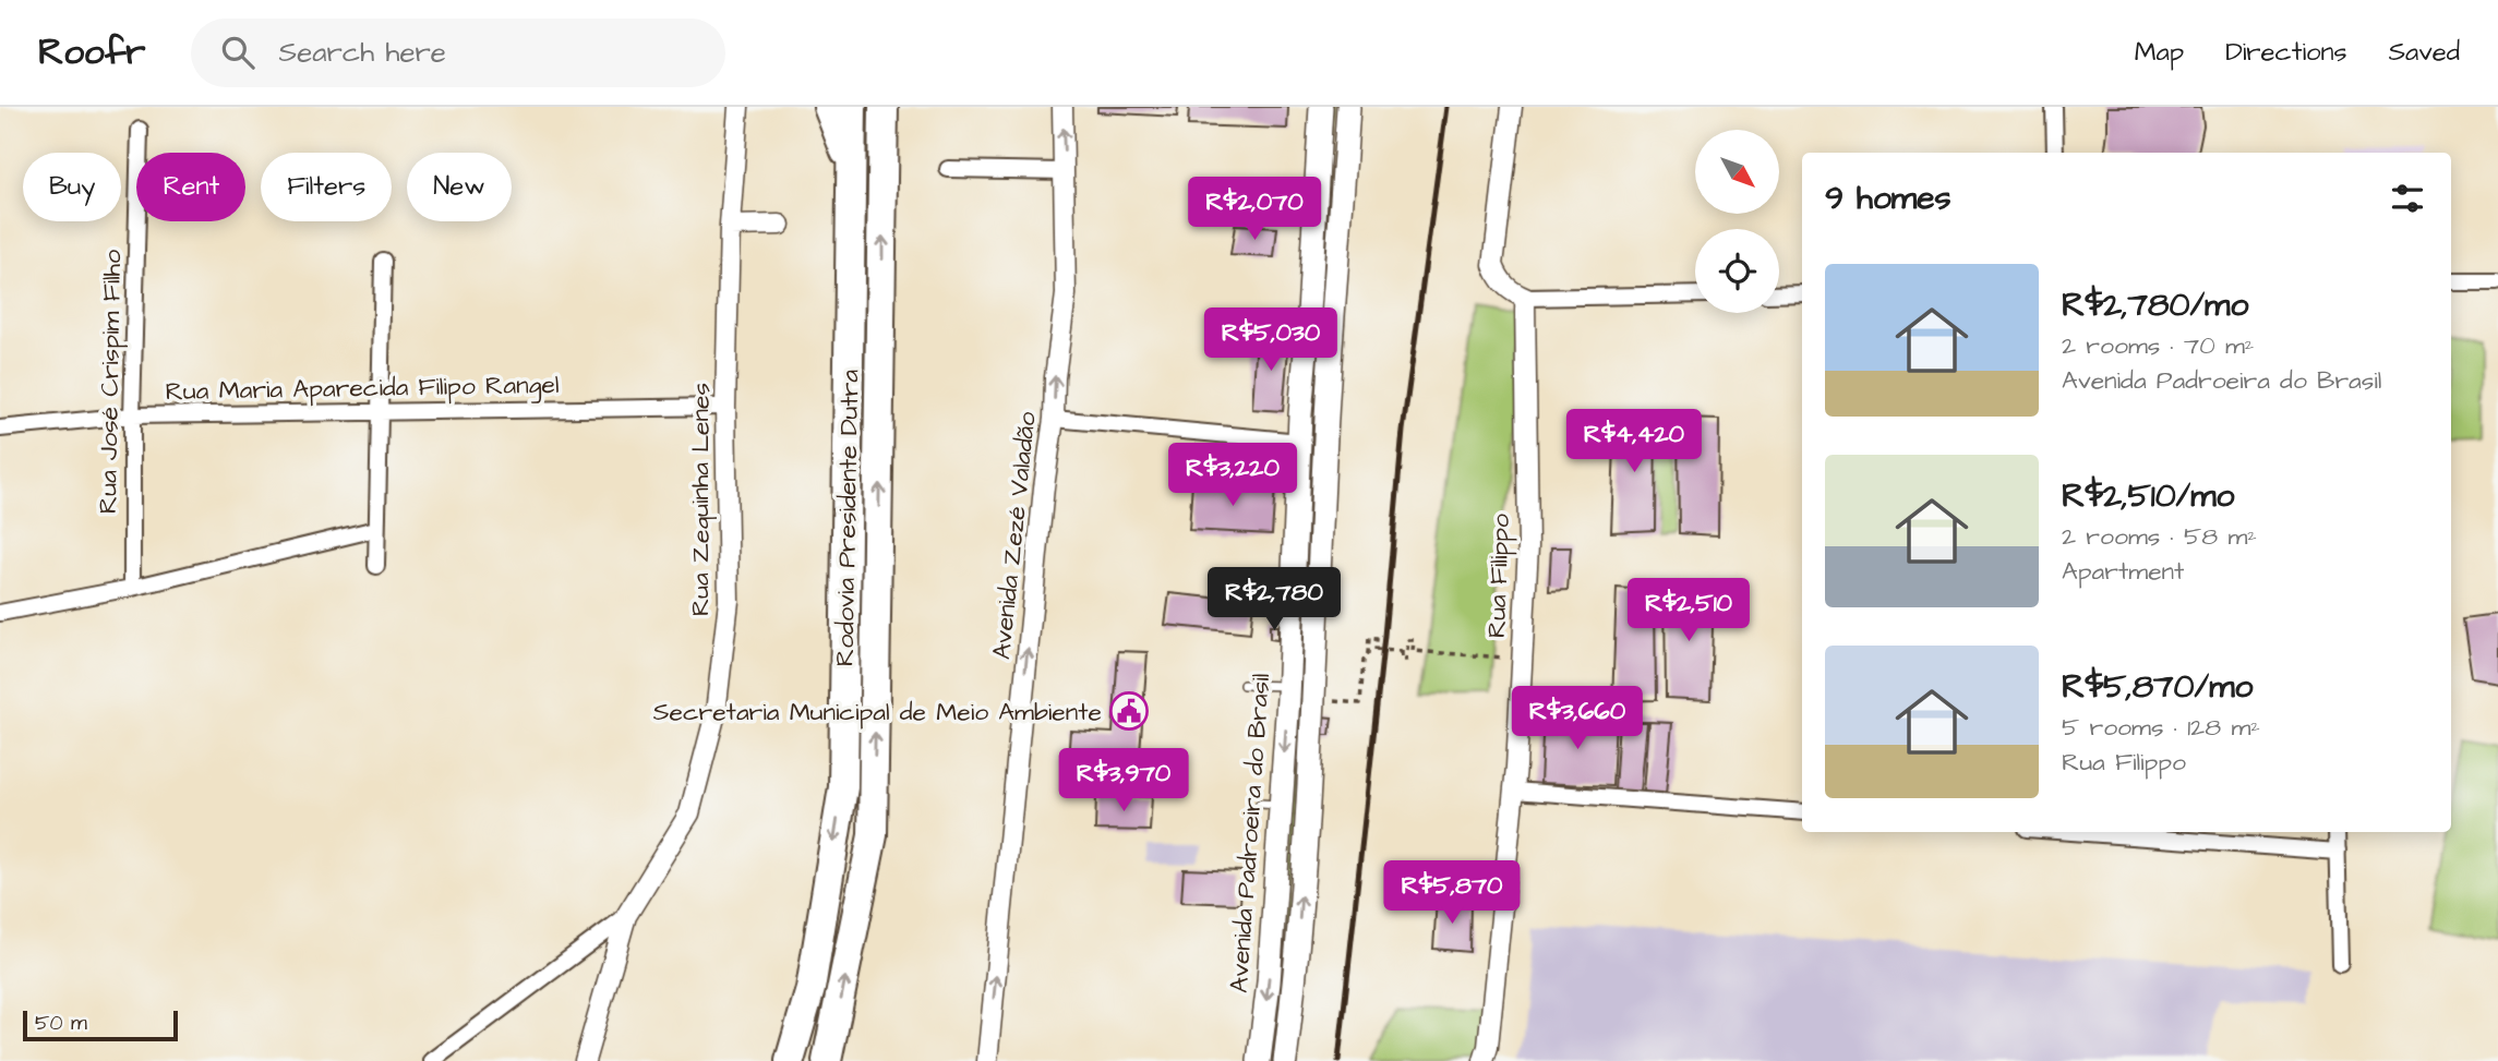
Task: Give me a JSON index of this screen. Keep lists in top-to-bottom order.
{
  "streets": {
    "highway": ["Rodovia Presidente Dutra"],
    "main road": ["Avenida Padroeira do Brasil"],
    "street": [
      "Rua José Crispim Filho",
      "Rua Maria Aparecida Filipo Rangel",
      "Rua Zequinha Lenes",
      "Avenida Zezé Valadão",
      "Rua Filippo"
    ]
  },
  "crossings": [
    ["Rua José Crispim Filho", "Rua Maria Aparecida Filipo Rangel"],
    ["Rua Maria Aparecida Filipo Rangel", "Rua Zequinha Lenes"]
  ],
  "one_way": ["Avenida Zezé Valadão"],
  "places": {
    "public building": ["Secretaria Municipal de Meio Ambiente"]
  },
  "scale_bar": "50 m",
  "north": "bottom right",
  "page": {
    "header": "Roofr",
    "search": "Search here",
    "nav": ["Map", "Directions", "Saved"],
    "chip": [
      "Buy",
      "Rent",
      "Filters",
      "New"
    ],
    "heading": "9 homes",
    "price": [
      "R$2,070",
      "R$5,030",
      "R$4,420",
      "R$3,220",
      "R$2,780",
      "R$2,510",
      "R$3,660",
      "R$3,970",
      "R$5,870"
    ],
    "list": [
      {
        "name": "R$2,780/mo",
        "note": "2 rooms · 70 m² · Avenida Padroeira do Brasil"
      },
      {
        "name": "R$2,510/mo",
        "note": "2 rooms · 58 m² · Apartment"
      },
      {
        "name": "R$5,870/mo",
        "note": "5 rooms · 128 m² · Rua Filippo"
      }
    ],
    "scale": "50 m"
  }
}
